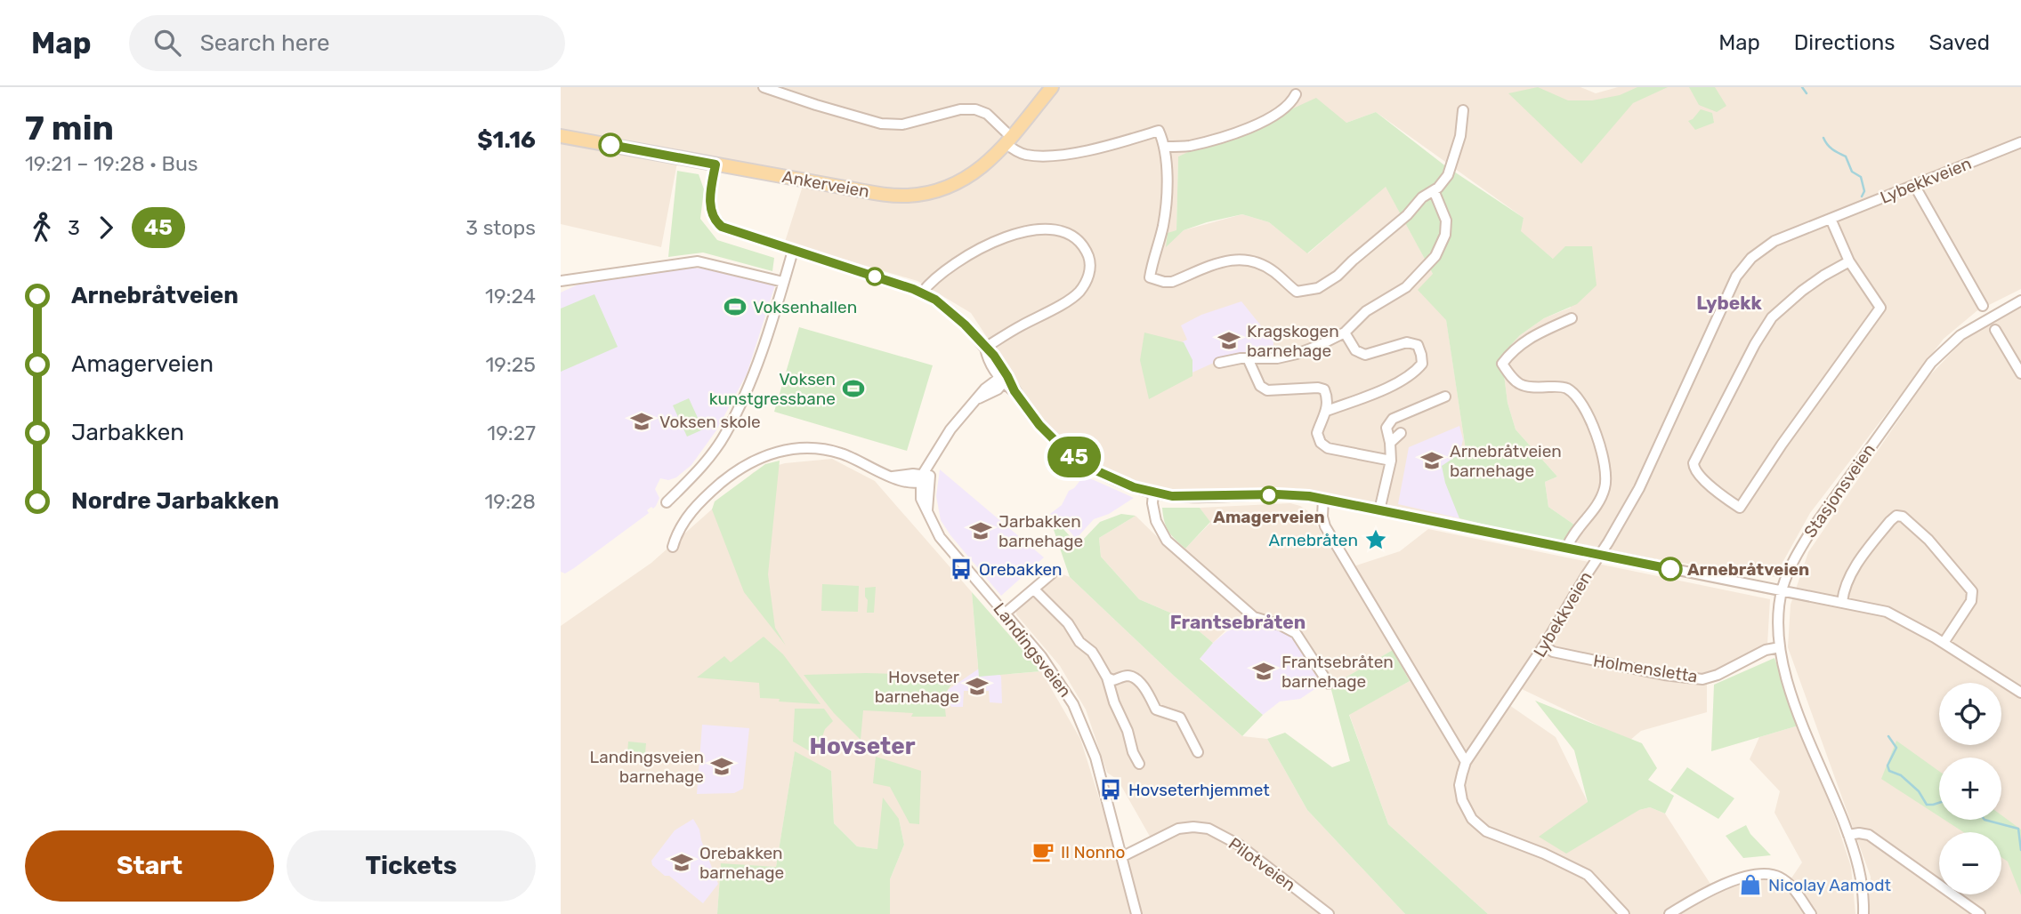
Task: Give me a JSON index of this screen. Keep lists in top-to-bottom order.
{
  "streets": {
    "main road": ["Ankerveien"],
    "street": [
      "Lybekkveien",
      "Stasjonsveien",
      "Landingsveien",
      "Holmensletta",
      "Pilotveien"
    ]
  },
  "crossings": [
    ["Lybekkveien", "Holmensletta"],
    ["Stasjonsveien", "Holmensletta"],
    ["Landingsveien", "Pilotveien"]
  ],
  "districts": ["Lybekk", "Frantsebråten", "Hovseter"],
  "places": {
    "sports": ["Voksenhallen", "Voksen kunstgressbane"],
    "school or university": [
      "Kragskogen barnehage",
      "Voksen skole",
      "Arnebråtveien barnehage",
      "Jarbakken barnehage",
      "Frantsebråten barnehage",
      "Hovseter barnehage",
      "Landingsveien barnehage",
      "Orebakken barnehage"
    ],
    "other": ["Amagerveien", "Arnebråtveien"],
    "place": ["Arnebråten"],
    "bus stop": ["Orebakken", "Hovseterhjemmet"],
    "cafe": ["Il Nonno"],
    "shop": ["Nicolay Aamodt"]
  },
  "lines": ["bus line 45"],
  "page": {
    "header": "Map",
    "search": "Search here",
    "nav": ["Map", "Directions", "Saved"],
    "heading": ["7 min", "19:21 – 19:28 · Bus", "$1.16"],
    "on_map": "45",
    "legs": ["3", "45", "3 stops"],
    "list": [
      {
        "name": "Arnebråtveien",
        "value": "19:24"
      },
      {
        "name": "Amagerveien",
        "value": "19:25"
      },
      {
        "name": "Jarbakken",
        "value": "19:27"
      },
      {
        "name": "Nordre Jarbakken",
        "value": "19:28"
      }
    ],
    "map_buttons": ["+", "−"],
    "buttons": ["Start", "Tickets"]
  }
}
